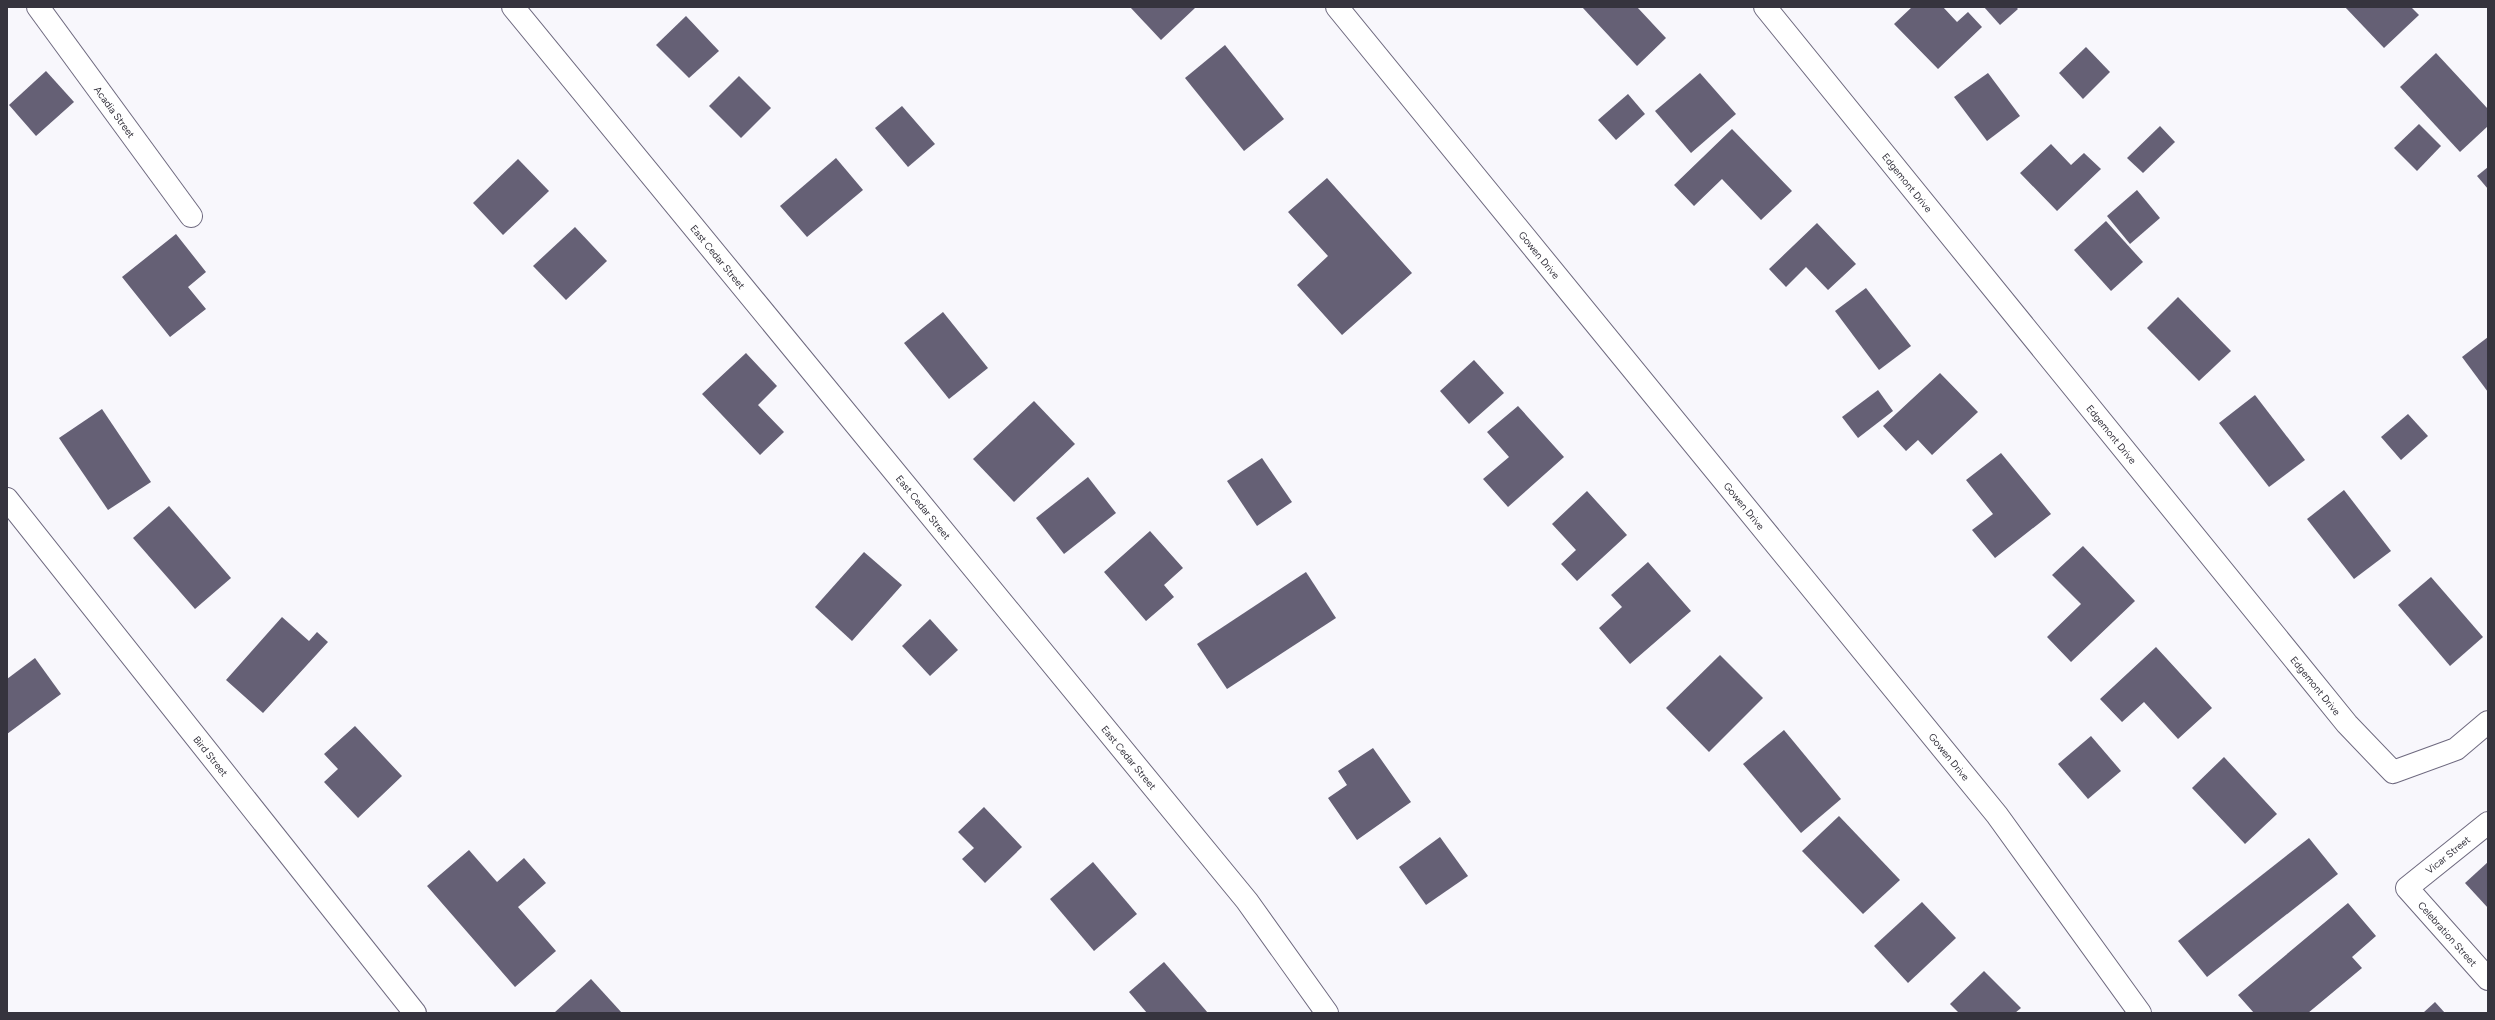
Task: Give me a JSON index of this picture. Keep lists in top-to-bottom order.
{
  "streets": {
    "street": [
      "Acadia Street",
      "Edgemont Drive",
      "Gowen Drive",
      "East Cedar Street",
      "Bird Street",
      "Vicar Street",
      "Celebration Street"
    ]
  },
  "crossings": [
    ["Vicar Street", "Celebration Street"]
  ]
}
